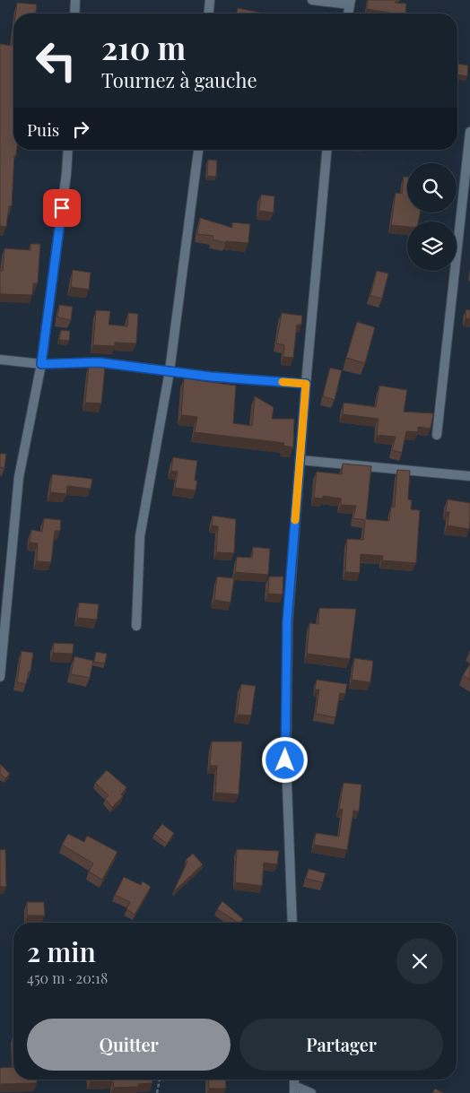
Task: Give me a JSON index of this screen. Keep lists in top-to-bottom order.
{
  "page": {
    "turn": ["210 m", "Tournez à gauche"],
    "then": "Puis",
    "heading": ["2 min", "450 m · 20:18"],
    "buttons": ["Quitter", "Partager"]
  }
}
